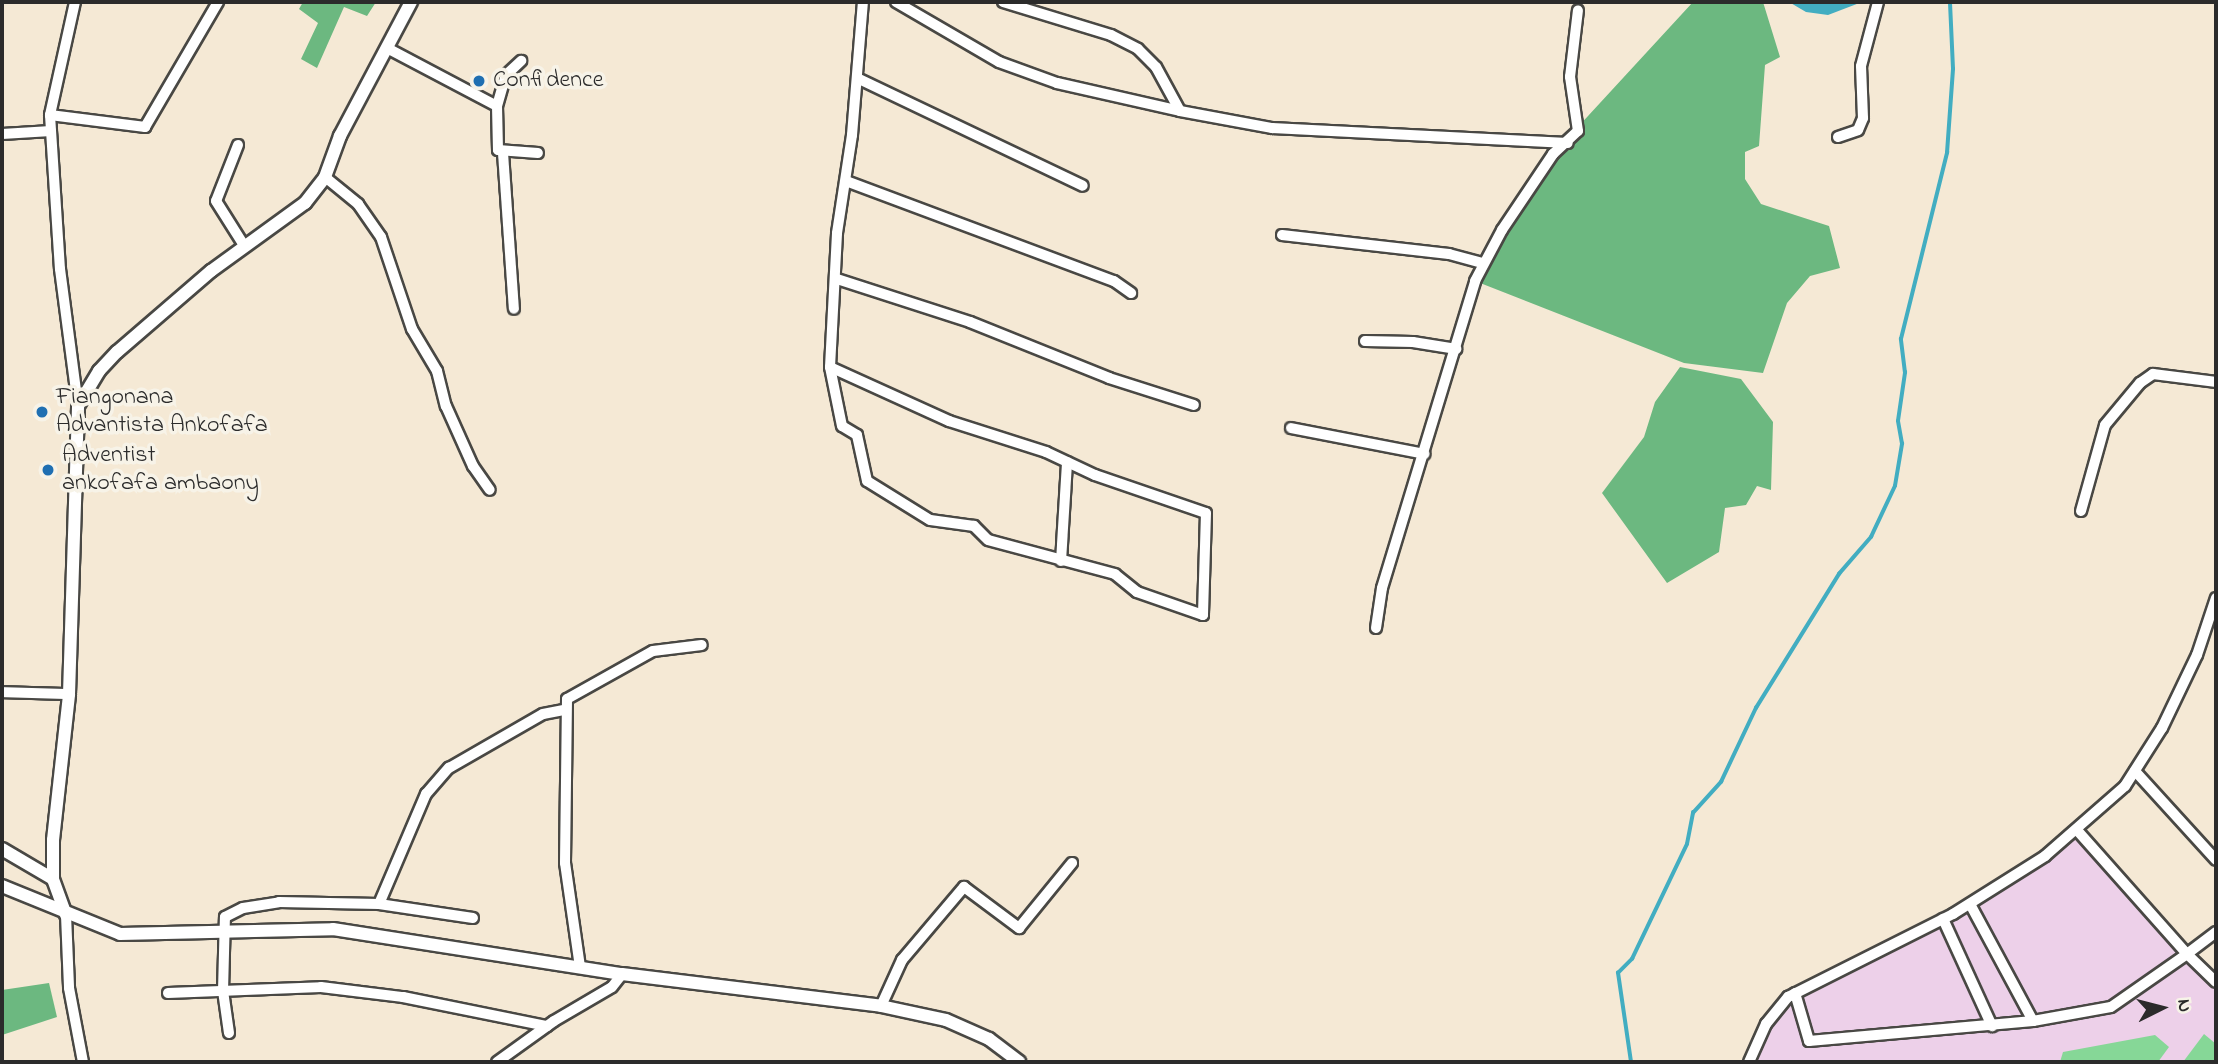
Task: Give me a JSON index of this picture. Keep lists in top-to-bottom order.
{
  "places": ["Confidence", "Fiangonana Advantista Ankofafa", "Adventist ankofafa ambaony"],
  "north": "right"
}
